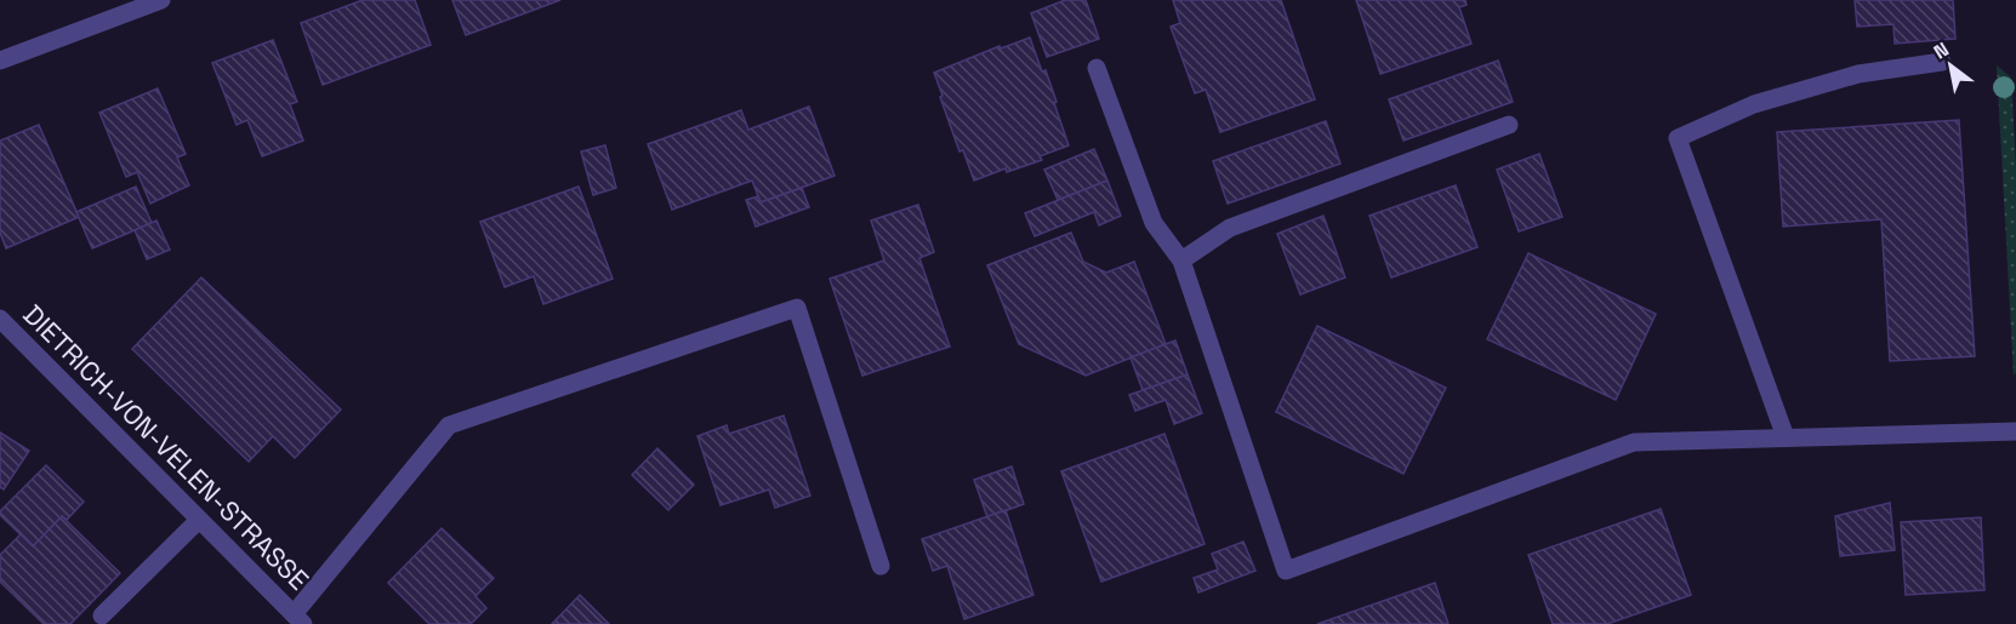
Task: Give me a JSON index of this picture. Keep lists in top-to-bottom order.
{
  "streets": {
    "street": ["DIETRICH-VON-VELEN-STRASSE"]
  },
  "north": "top left"
}
